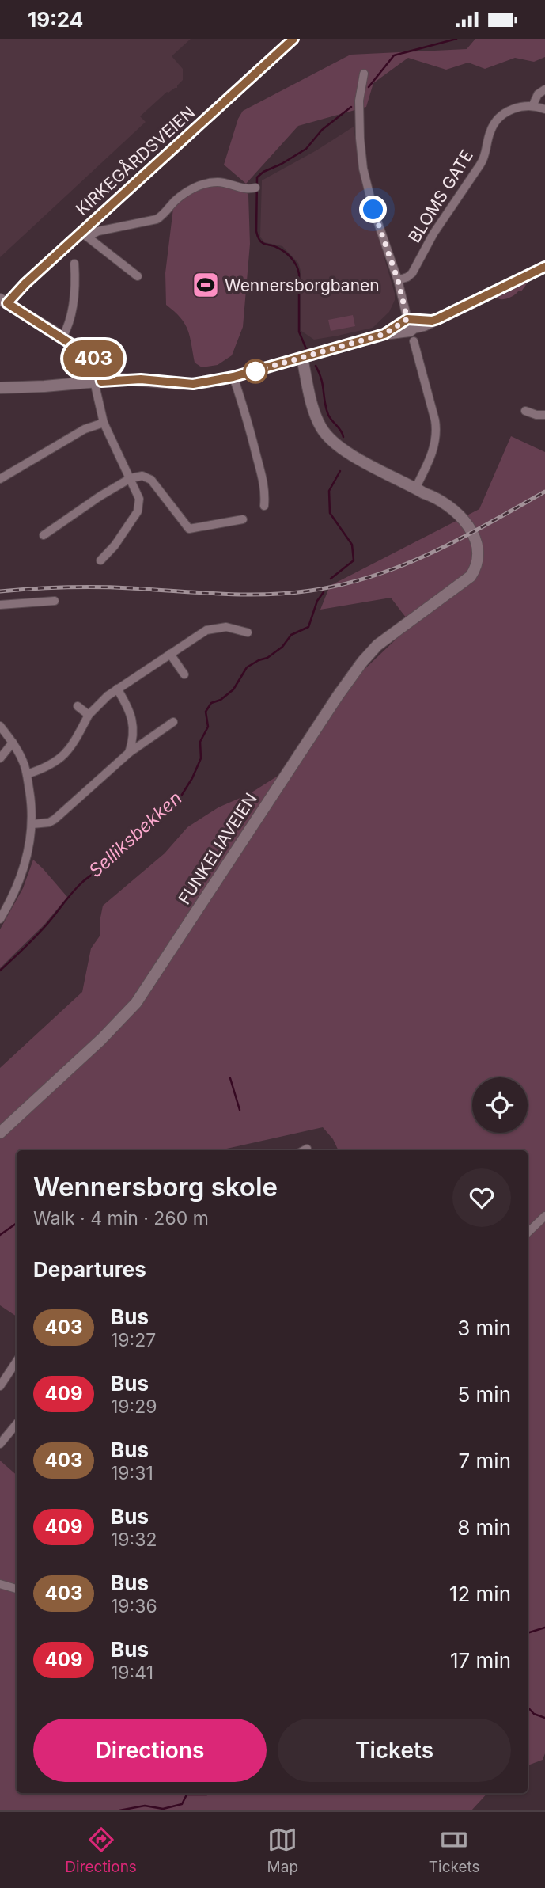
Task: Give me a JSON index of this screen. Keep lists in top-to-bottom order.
{
  "streets": {
    "street": ["KIRKEGÅRDSVEIEN", "BLOMS GATE", "FUNKELIAVEIEN"]
  },
  "water": ["Selliksbekken"],
  "places": {
    "sports": ["Wennersborgbanen"]
  },
  "lines": ["bus line 403"],
  "page": {
    "status": "19:24",
    "on_map": "403",
    "heading": [
      ["Wennersborg skole", "Walk · 4 min · 260 m"],
      "Departures"
    ],
    "list": [
      {
        "mark": "403",
        "name": "Bus",
        "note": "19:27",
        "value": "3 min"
      },
      {
        "mark": "409",
        "name": "Bus",
        "note": "19:29",
        "value": "5 min"
      },
      {
        "mark": "403",
        "name": "Bus",
        "note": "19:31",
        "value": "7 min"
      },
      {
        "mark": "409",
        "name": "Bus",
        "note": "19:32",
        "value": "8 min"
      },
      {
        "mark": "403",
        "name": "Bus",
        "note": "19:36",
        "value": "12 min"
      },
      {
        "mark": "409",
        "name": "Bus",
        "note": "19:41",
        "value": "17 min"
      }
    ],
    "buttons": ["Directions", "Tickets"],
    "tabs": ["Directions", "Map", "Tickets"]
  }
}
